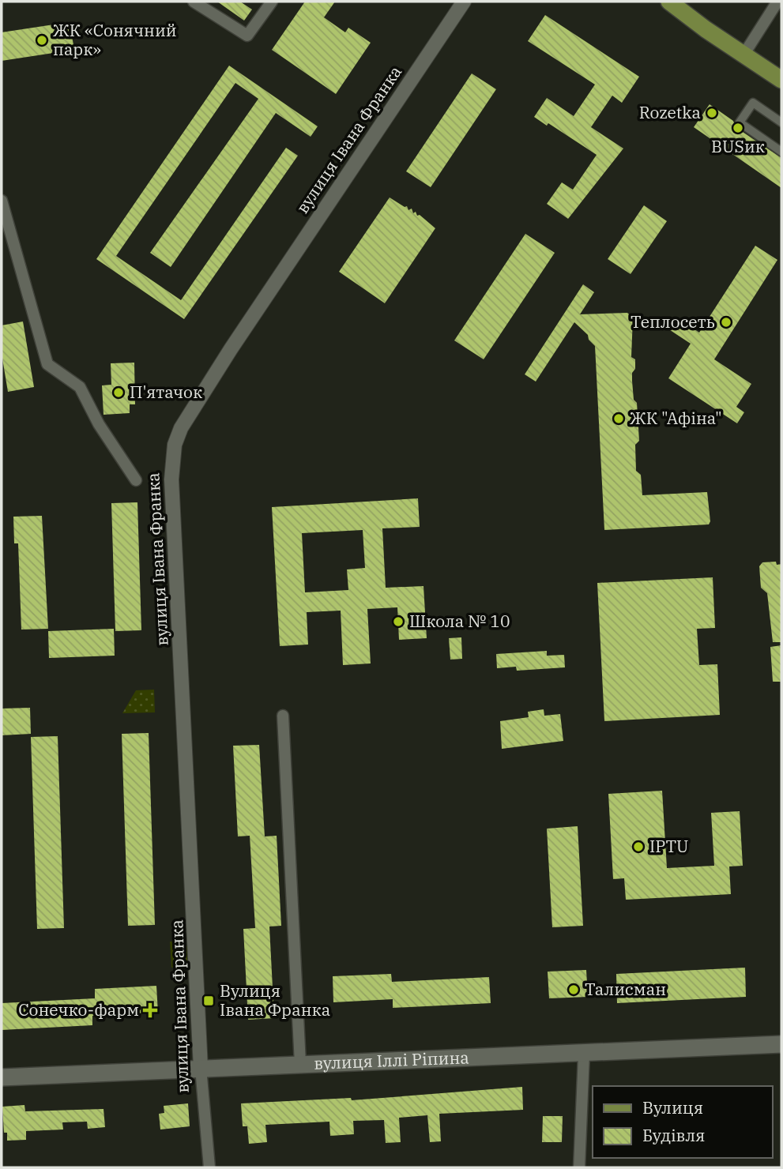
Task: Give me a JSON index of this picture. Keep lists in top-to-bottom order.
{
  "streets": {
    "main road": ["вулиця Іллі Ріпина"],
    "street": ["вулиця Івана Франка"]
  },
  "crossings": [
    ["вулиця Івана Франка", "вулиця Іллі Ріпина"]
  ],
  "places": {
    "other": [
      "ЖК «Сонячний парк»",
      "Rozetka",
      "BUSик",
      "Теплосеть",
      "П'ятачок",
      "ЖК \"Афіна\"",
      "Школа № 10",
      "IPTU",
      "Талисман"
    ],
    "transit": ["Вулиця Івана Франка"],
    "health": ["Сонечко-фарм"]
  },
  "legend": ["Вулиця", "Будівля"]
}
